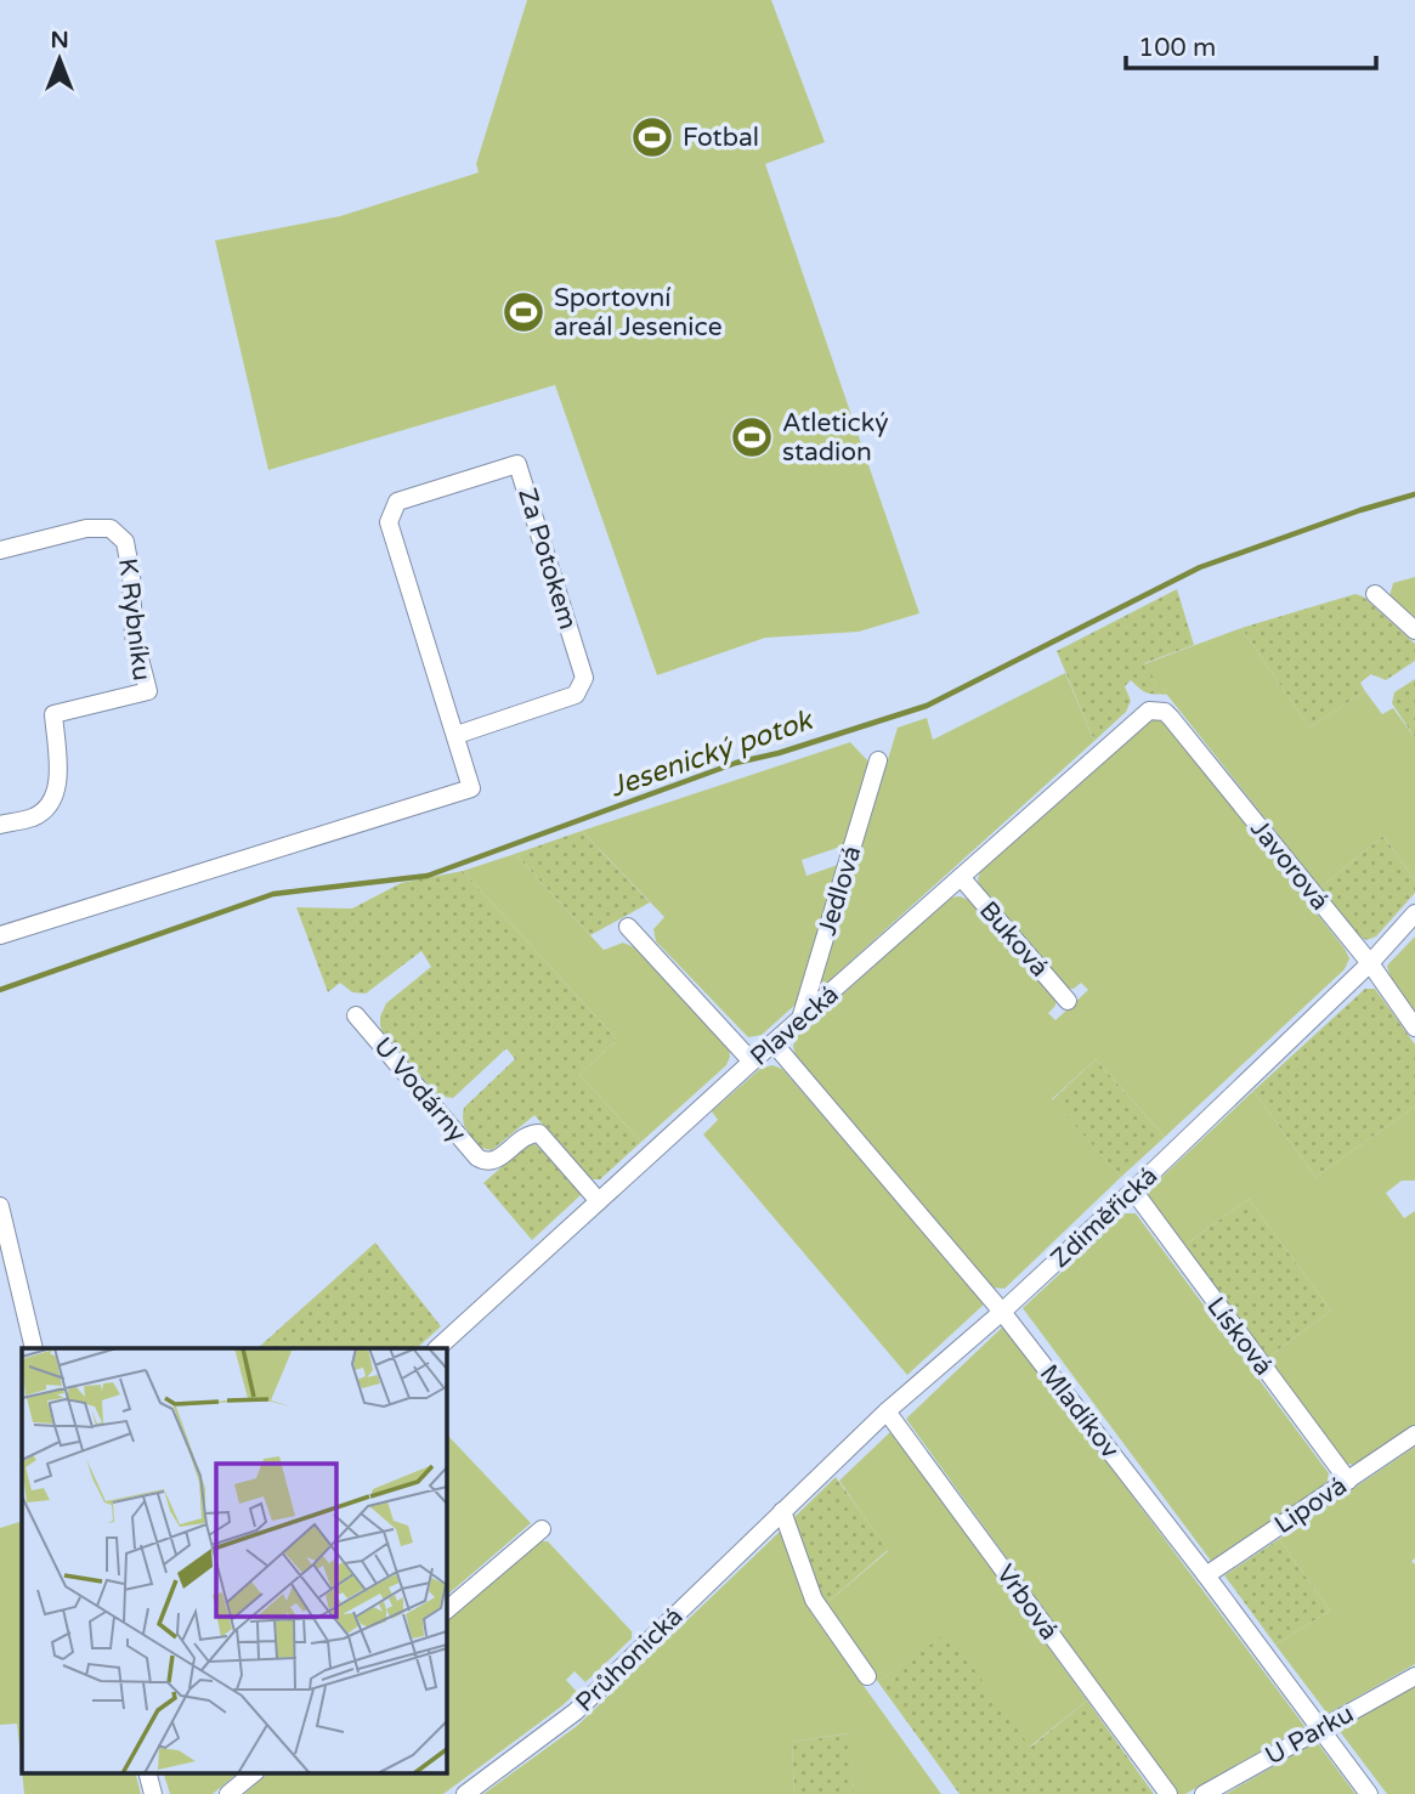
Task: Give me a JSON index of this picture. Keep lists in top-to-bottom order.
{
  "streets": {
    "street": [
      "Za Potokem",
      "K Rybníku",
      "Javorová",
      "Jedlová",
      "Buková",
      "Plavecká",
      "U Vodárny",
      "Zdiměřická",
      "Lísková",
      "Mladíkov",
      "Lipová",
      "Vrbová",
      "Průhonická",
      "U Parku"
    ]
  },
  "crossings": [
    ["Javorová", "Plavecká"],
    ["Javorová", "Zdiměřická"],
    ["Jedlová", "Plavecká"],
    ["Buková", "Plavecká"],
    ["Plavecká", "U Vodárny"],
    ["Plavecká", "Mladíkov"],
    ["Zdiměřická", "Lísková"],
    ["Zdiměřická", "Mladíkov"],
    ["Zdiměřická", "Vrbová"],
    ["Zdiměřická", "Průhonická"],
    ["Lísková", "Lipová"],
    ["Mladíkov", "Lipová"],
    ["Mladíkov", "U Parku"]
  ],
  "water": ["Jesenický potok"],
  "places": {
    "sports": ["Fotbal", "Sportovní areál Jesenice", "Atletický stadion"]
  },
  "scale_bar": "100 m",
  "north": "top"
}
